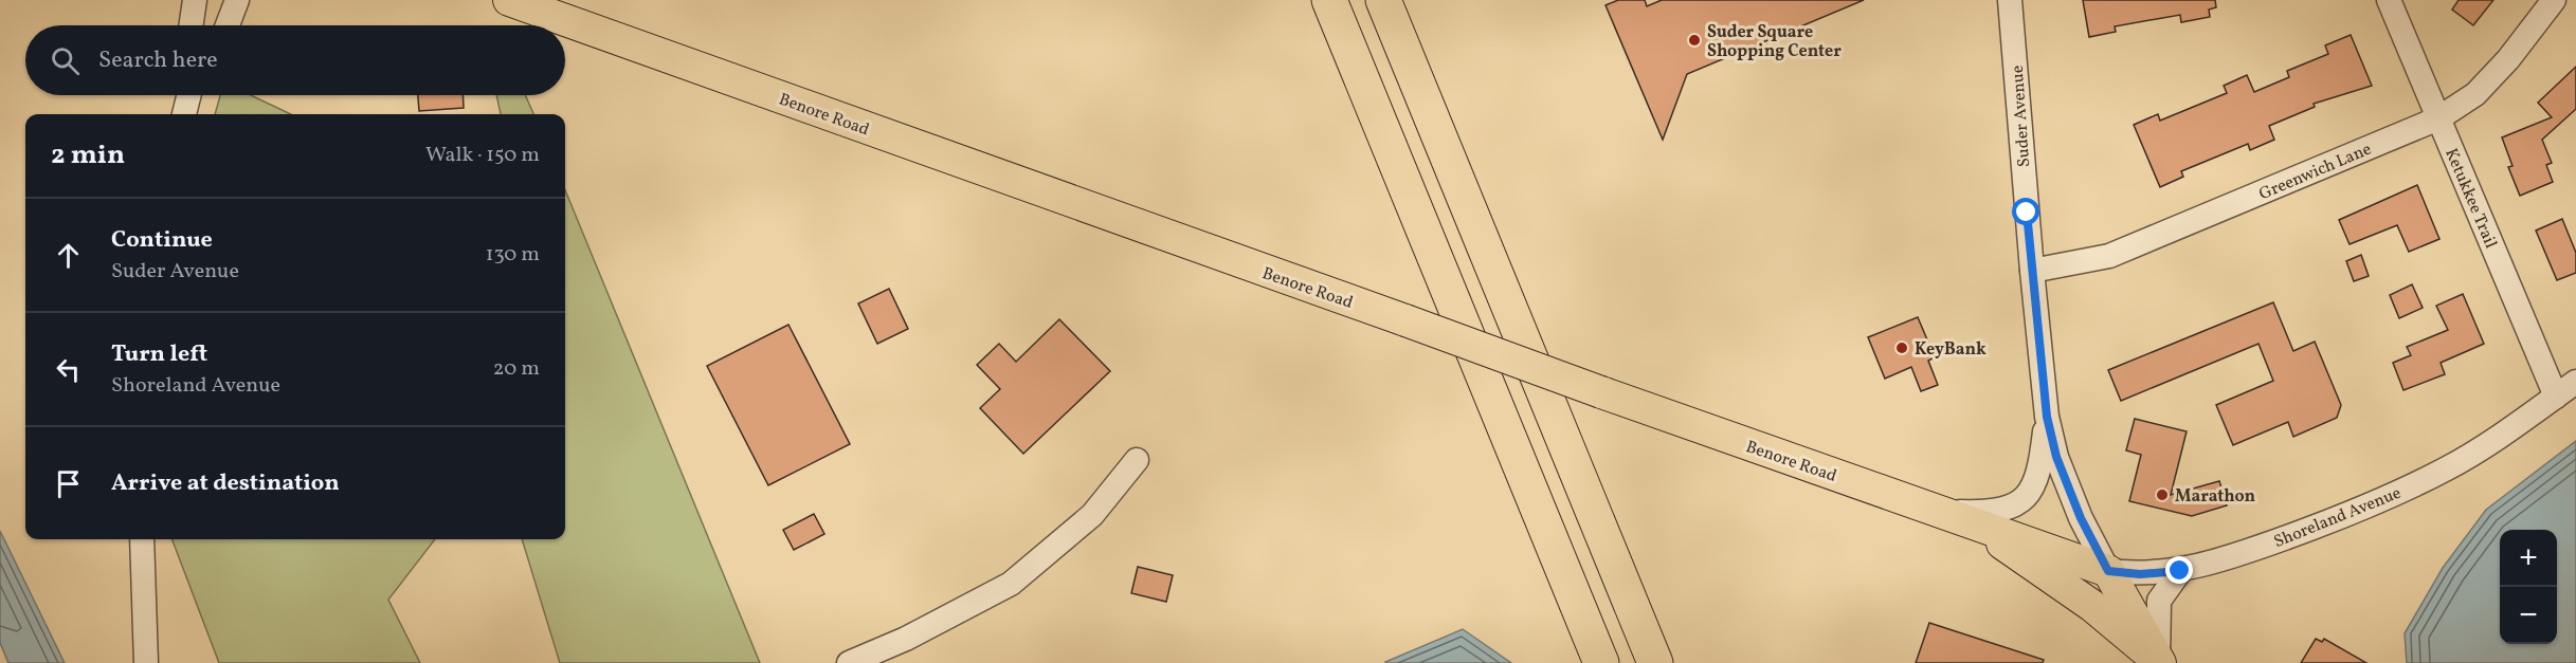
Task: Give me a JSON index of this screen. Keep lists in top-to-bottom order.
{
  "streets": {
    "main road": ["Benore Road", "Suder Avenue"],
    "street": ["Greenwich Lane", "Ketukkee Trail", "Shoreland Avenue"]
  },
  "crossings": [
    ["Benore Road", "Suder Avenue"],
    ["Benore Road", "Shoreland Avenue"],
    ["Suder Avenue", "Greenwich Lane"],
    ["Suder Avenue", "Shoreland Avenue"],
    ["Greenwich Lane", "Ketukkee Trail"],
    ["Ketukkee Trail", "Shoreland Avenue"]
  ],
  "places": ["Suder Square Shopping Center", "KeyBank", "Marathon"],
  "page": {
    "search": "Search here",
    "heading": ["2 min", "Walk · 150 m"],
    "list": [
      ["Continue", "Suder Avenue", "130 m"],
      ["Turn left", "Shoreland Avenue", "20 m"],
      "Arrive at destination"
    ],
    "map_buttons": ["+", "−"]
  }
}
